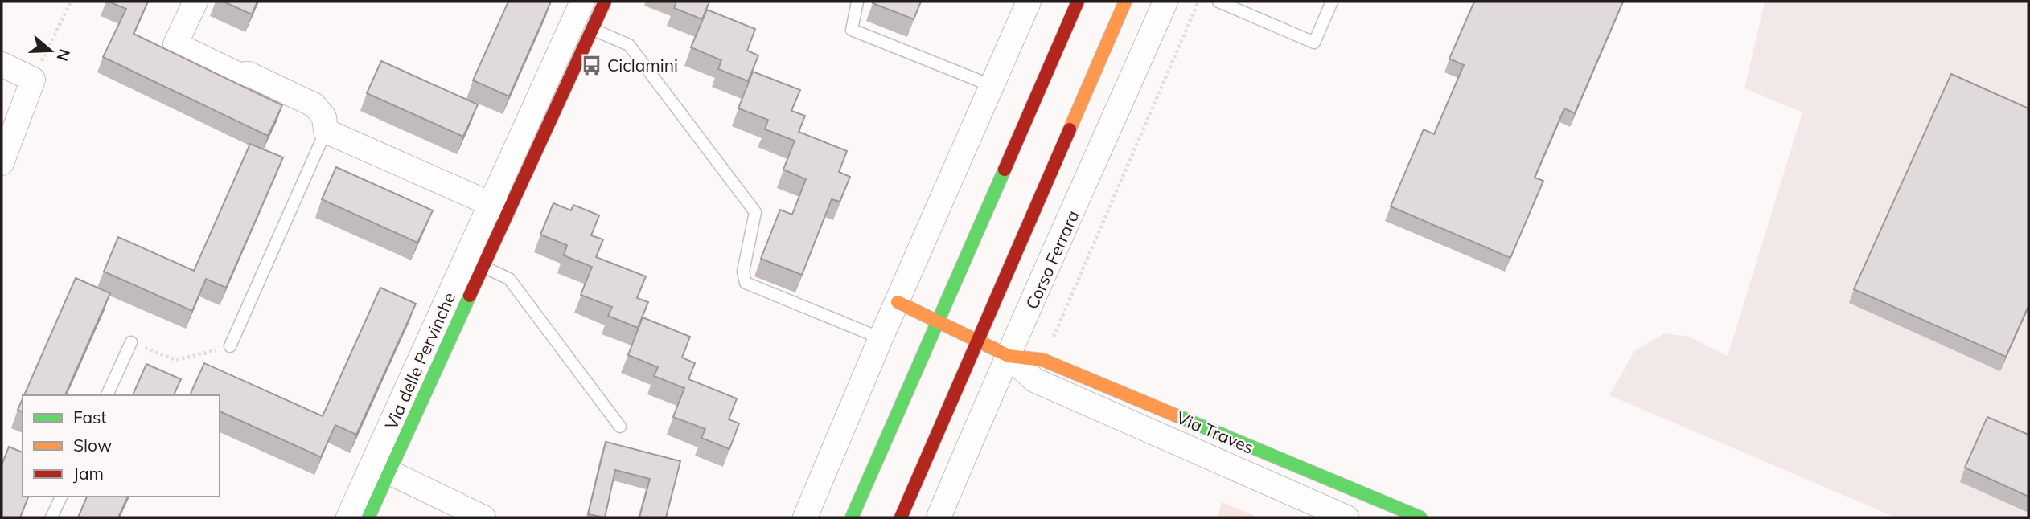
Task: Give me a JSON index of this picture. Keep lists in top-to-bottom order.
{
  "streets": {
    "street": ["Corso Ferrara", "Via delle Pervinche", "Via Traves"]
  },
  "crossings": [
    ["Corso Ferrara", "Via Traves"]
  ],
  "places": {
    "bus stop": ["Ciclamini"]
  },
  "legend": ["Fast", "Slow", "Jam"],
  "north": "right"
}
